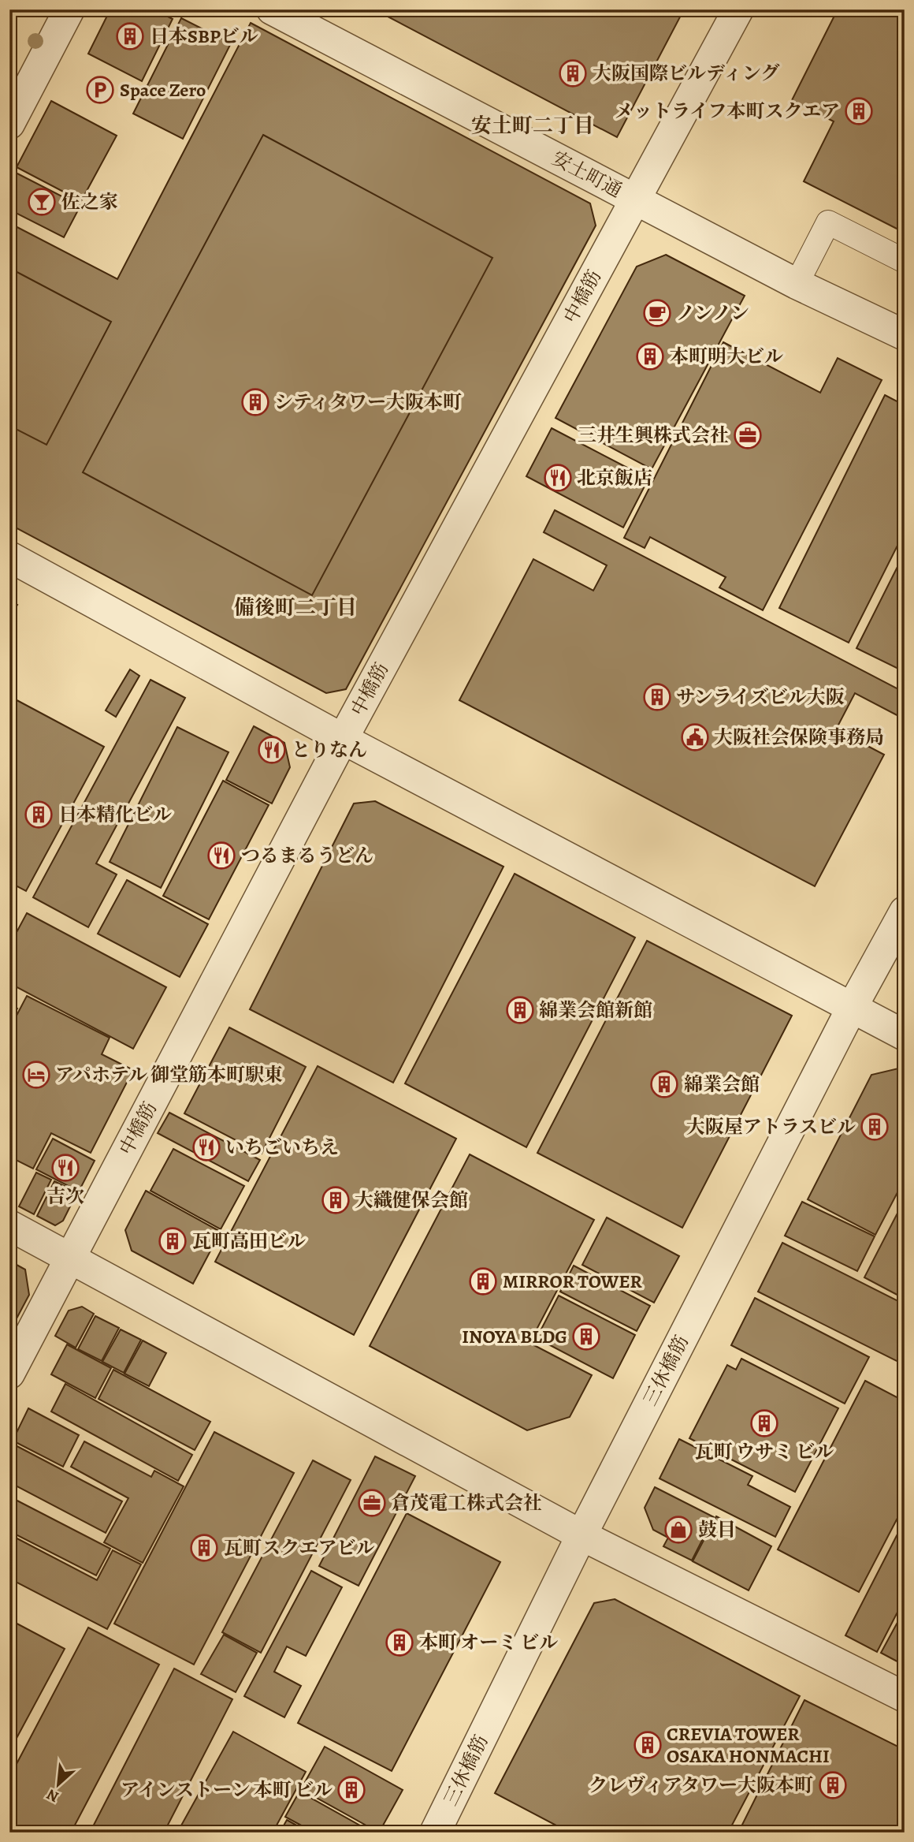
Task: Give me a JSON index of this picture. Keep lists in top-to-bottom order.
{
  "streets": {
    "street": ["安土町通", "中橋筋", "三休橋筋"]
  },
  "crossings": [
    ["安土町通", "中橋筋"]
  ],
  "districts": ["安土町二丁目", "備後町二丁目"],
  "places": {
    "building": [
      "日本SBPビル",
      "大阪国際ビルディング",
      "メットライフ本町スクエア",
      "本町明大ビル",
      "シティタワー大阪本町",
      "サンライズビル大阪",
      "日本精化ビル",
      "綿業会館新館",
      "綿業会館",
      "大阪屋アトラスビル",
      "大織健保会館",
      "瓦町高田ビル",
      "MIRROR TOWER",
      "INOYA BLDG",
      "瓦町 ウサミ ビル",
      "瓦町スクエアビル",
      "本町 オーミ ビル",
      "CREVIA TOWER OSAKA HONMACHI",
      "クレヴィアタワー大阪本町",
      "アインストーン 本町 ビル"
    ],
    "parking": ["Space Zero"],
    "bar": ["佐之家"],
    "cafe": ["ノンノン"],
    "office": ["三井生興株式会社", "倉茂電工株式会社"],
    "restaurant": [
      "北京飯店",
      "とりなん",
      "つるまるうどん",
      "いちごいちえ",
      "吉次"
    ],
    "public building": ["大阪社会保険事務局"],
    "hotel": ["アパホテル 御堂筋本町駅東"],
    "shop": ["鼓目"]
  },
  "north": "bottom left"
}
